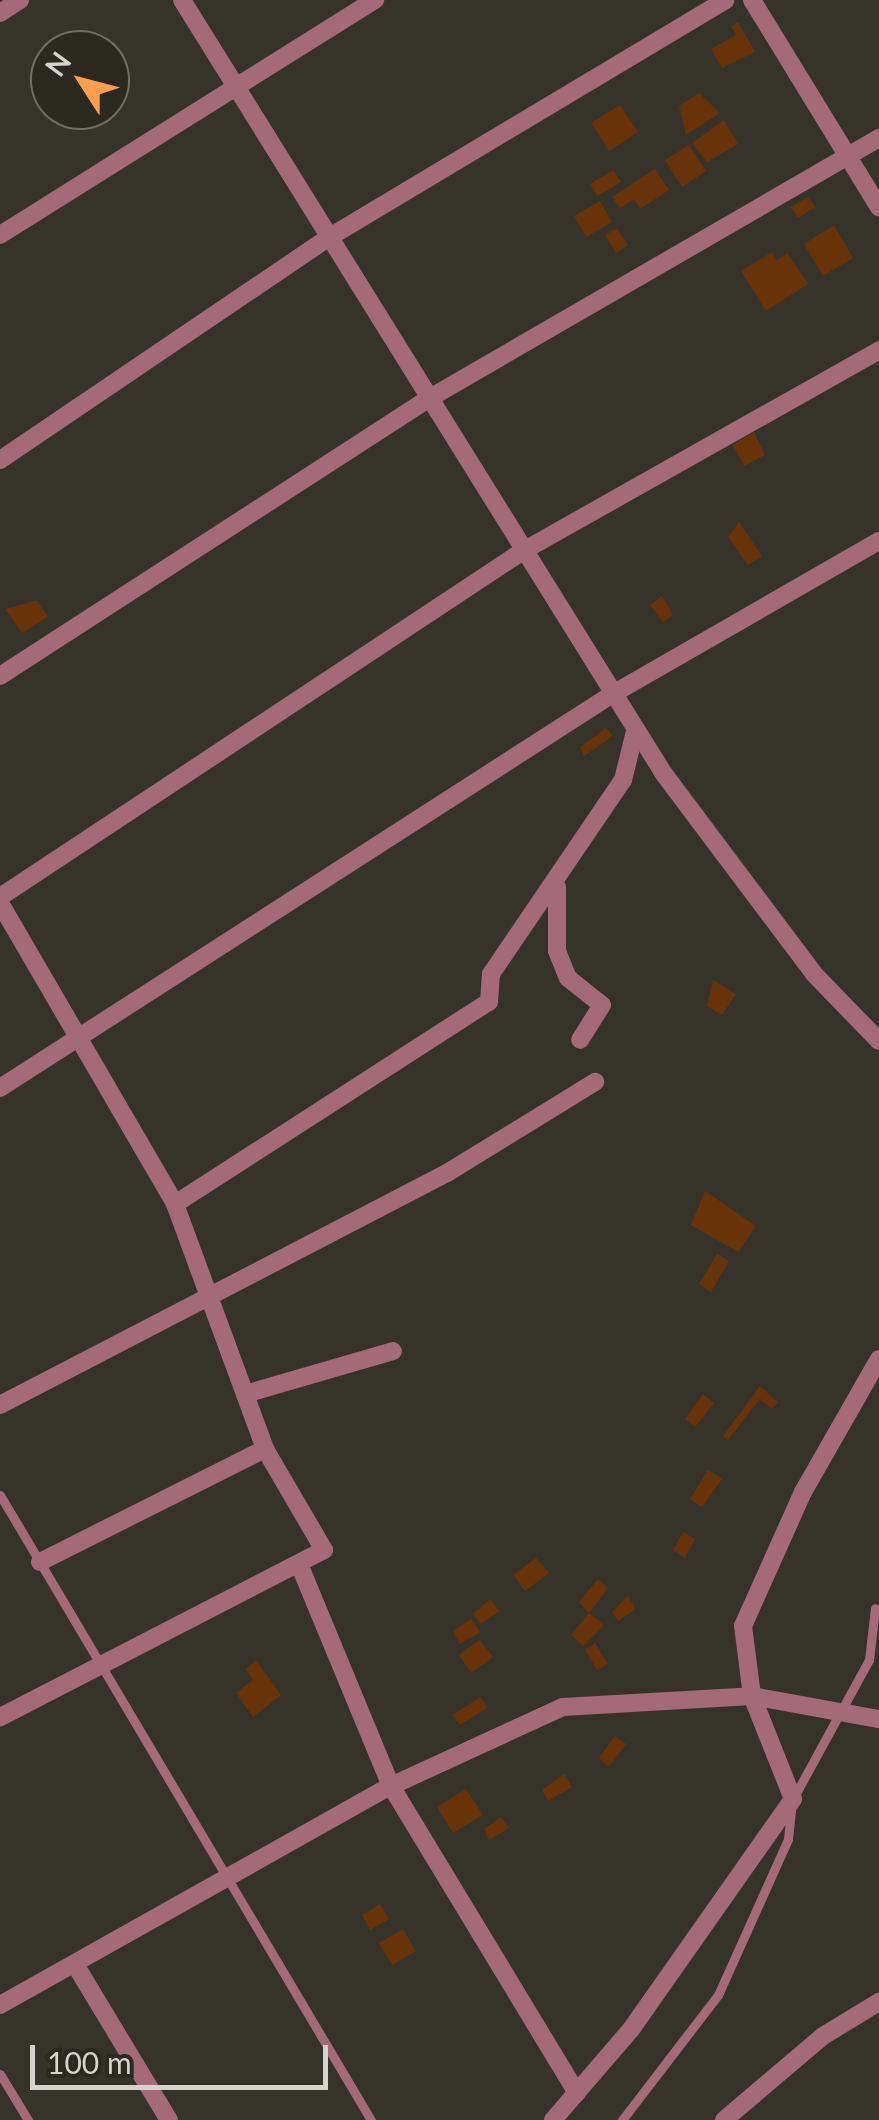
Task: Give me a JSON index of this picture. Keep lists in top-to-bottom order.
{
  "scale_bar": "100 m",
  "north": "top left"
}
